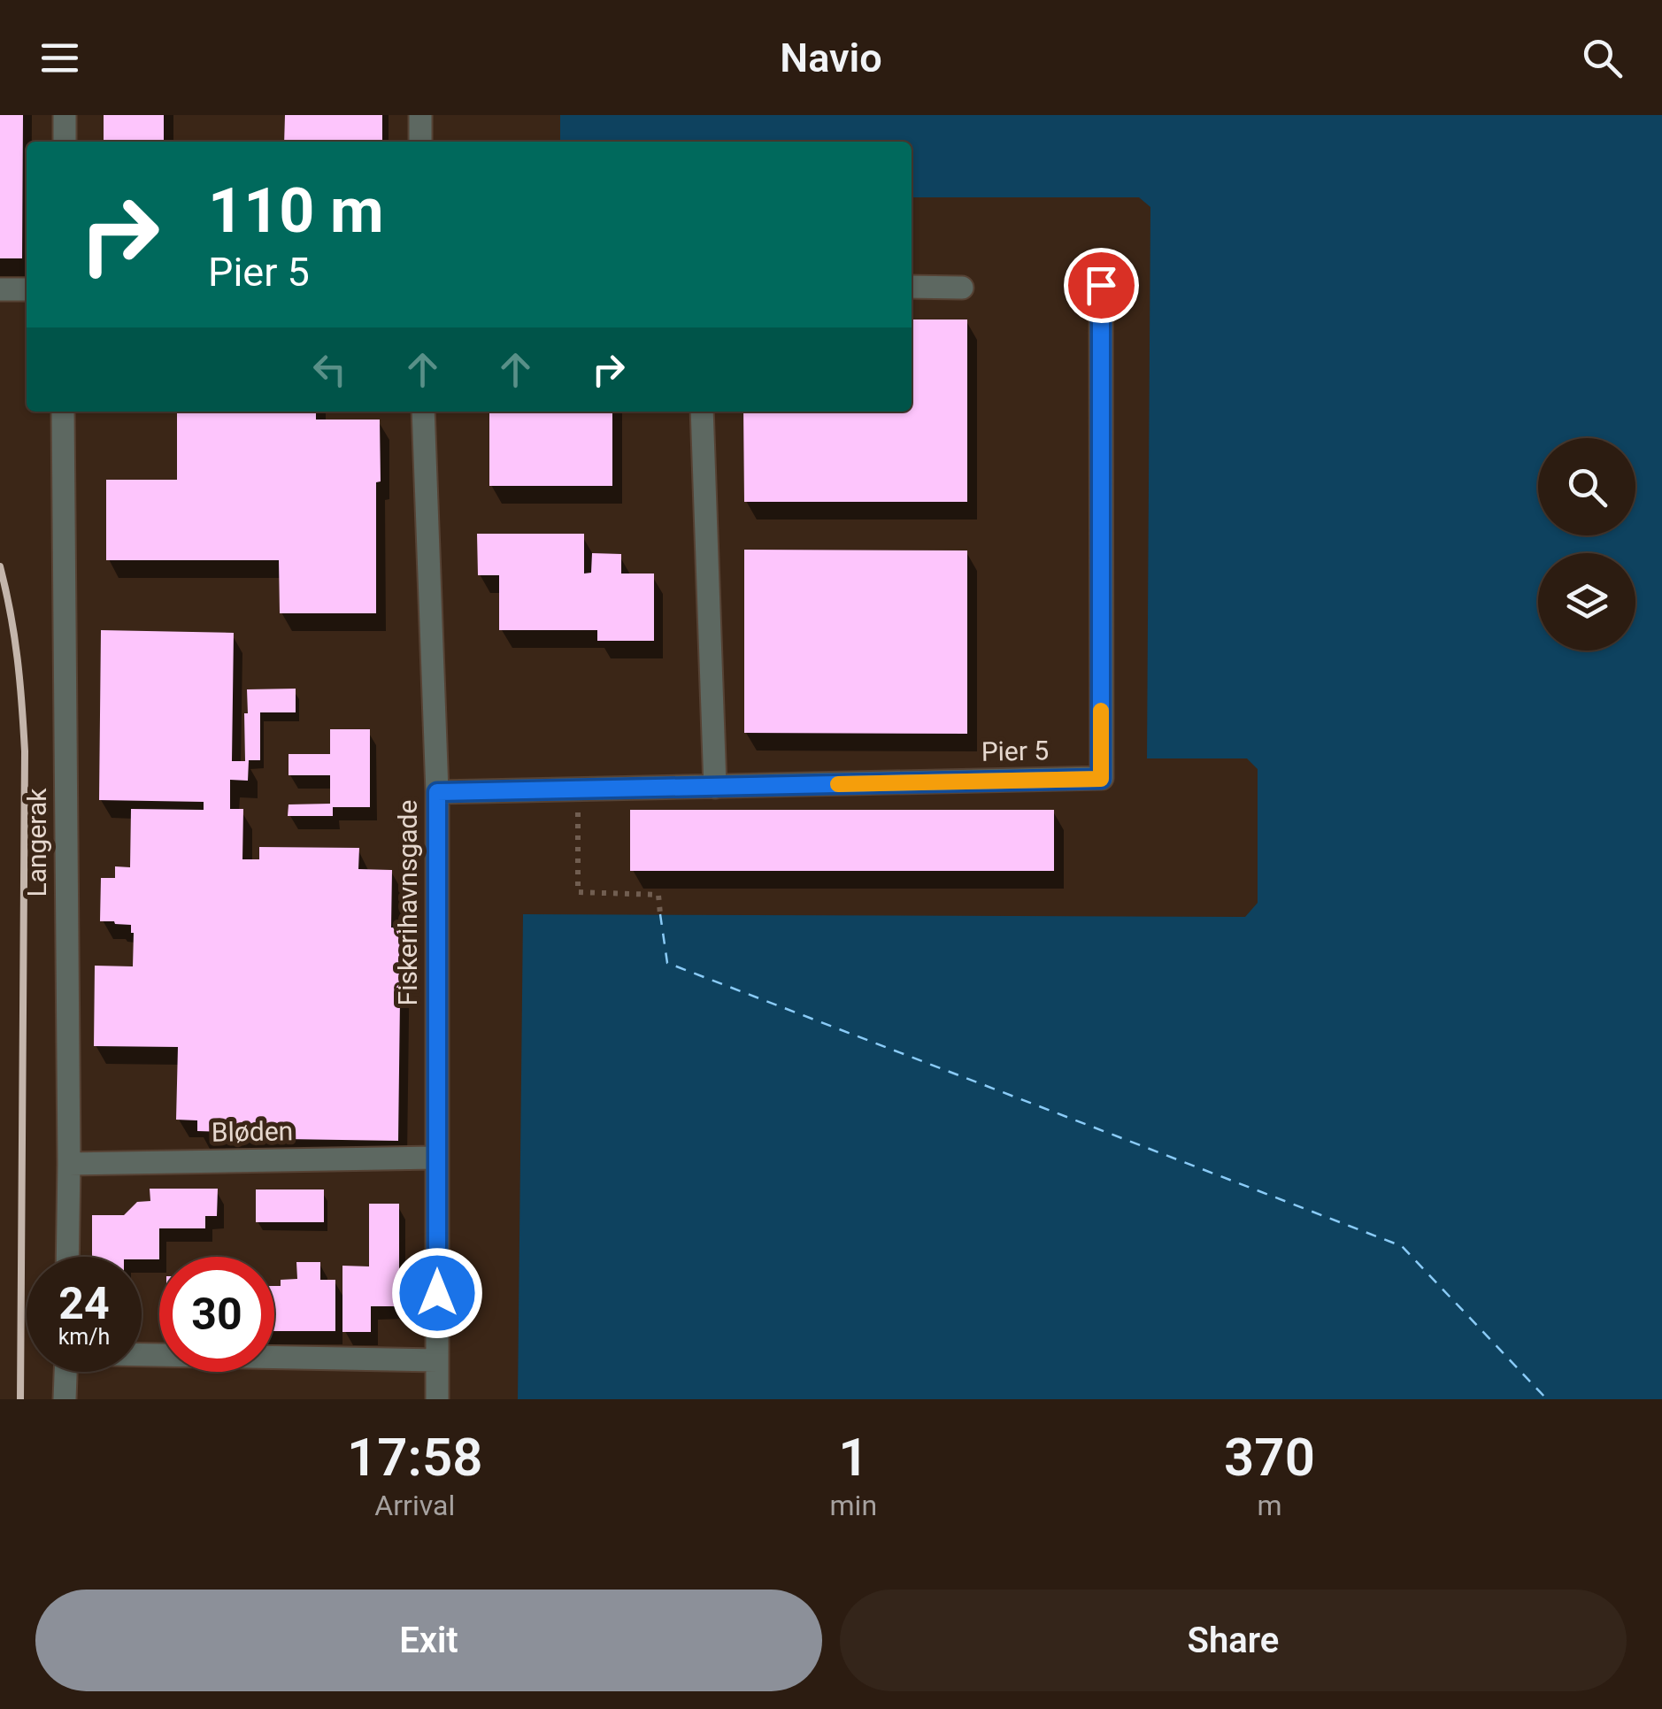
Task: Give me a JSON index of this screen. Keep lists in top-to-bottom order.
{
  "streets": {
    "street": [
      "Pier 5",
      "Langerak",
      "Fiskerihavnsgade",
      "Bløden"
    ]
  },
  "crossings": [
    ["Pier 5", "Fiskerihavnsgade"],
    ["Langerak", "Bløden"],
    ["Fiskerihavnsgade", "Bløden"]
  ],
  "page": {
    "header": "Navio",
    "turn": ["110 m", "Pier 5"],
    "speed": "24 km/h",
    "limit": "30",
    "eta": [
      "17:58",
      "Arrival",
      "1",
      "min",
      "370",
      "m"
    ],
    "buttons": ["Exit", "Share"]
  }
}
